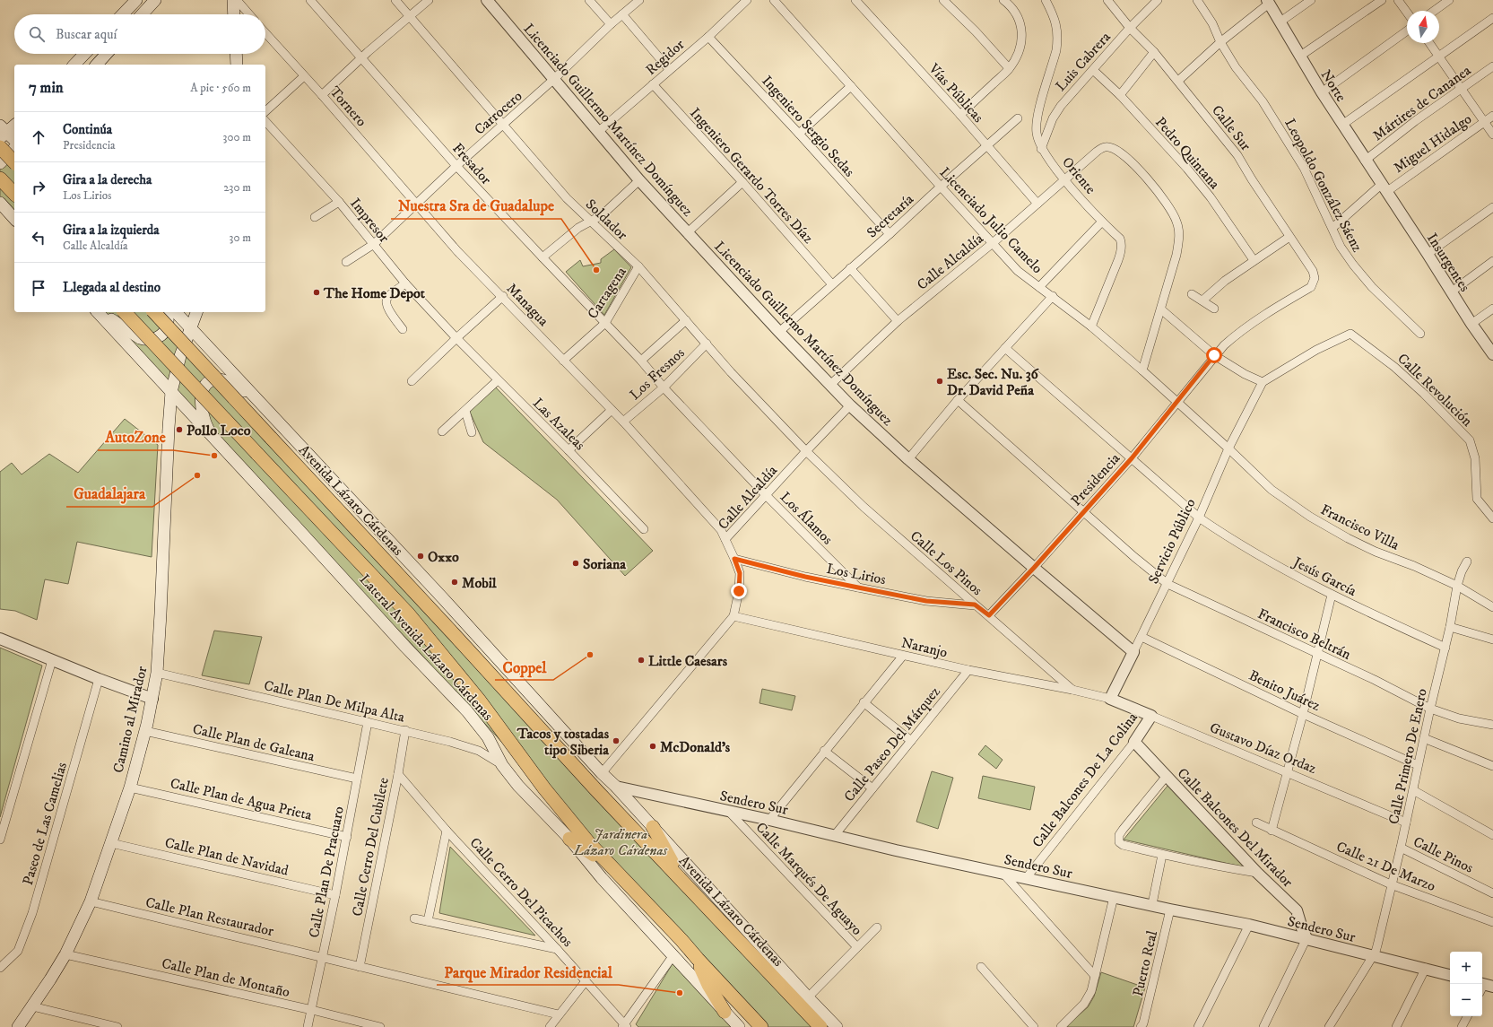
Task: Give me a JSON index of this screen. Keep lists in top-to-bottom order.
{
  "streets": {
    "highway": ["Avenida Lázaro Cárdenas"],
    "main road": ["Lateral Avenida Lázaro Cárdenas", "Camino al Mirador"],
    "street": [
      "Regidor",
      "Luis Cabrera",
      "Norte",
      "Vías Públicas",
      "Mártires de Cananea",
      "Tornero",
      "Carrocero",
      "Licenciado Guillermo Martínez Domínguez",
      "Ingeniero Sergio Sedas",
      "Calle Sur",
      "Miguel Hidalgo",
      "Pedro Quintana",
      "Fresador",
      "Ingeniero Gerardo Torres Díaz",
      "Oriente",
      "Leopoldo González Sáenz",
      "Secretaría",
      "Soldador",
      "Impresor",
      "Licenciado Julio Camelo",
      "Calle Alcaldía",
      "Insurgentes",
      "Cartagena",
      "Managua",
      "Los Fresnos",
      "Calle Revolución",
      "Las Azaleas",
      "Presidencia",
      "Los Álamos",
      "Francisco Villa",
      "Servicio Público",
      "Calle Los Pinos",
      "Los Lirios",
      "Jesús García",
      "Francisco Beltrán",
      "Naranjo",
      "Benito Juárez",
      "Calle Plan De Milpa Alta",
      "Calle Plan de Galeana",
      "Calle Paseo Del Márquez",
      "Gustavo Díaz Ordaz",
      "Calle Primero De Enero",
      "Calle Balcones De La Colina",
      "Calle Plan de Agua Prieta",
      "Sendero Sur",
      "Paseo de Las Camelias",
      "Calle Balcones Del Mirador",
      "Calle Cerro Del Cubilete",
      "Calle Pinos",
      "Calle Plan de Navidad",
      "Calle 21 De Marzo",
      "Calle Plan De Pracuaro",
      "Calle Marqués De Aguayo",
      "Calle Cerro Del Picachos",
      "Calle Plan Restaurador",
      "Puerto Real",
      "Calle Plan de Montaño"
    ]
  },
  "crossings": [
    ["Regidor", "Licenciado Guillermo Martínez Domínguez"],
    ["Regidor", "Ingeniero Sergio Sedas"],
    ["Regidor", "Ingeniero Gerardo Torres Díaz"],
    ["Luis Cabrera", "Calle Sur"],
    ["Luis Cabrera", "Pedro Quintana"],
    ["Luis Cabrera", "Oriente"],
    ["Norte", "Mártires de Cananea"],
    ["Norte", "Miguel Hidalgo"],
    ["Norte", "Insurgentes"],
    ["Vías Públicas", "Secretaría"],
    ["Vías Públicas", "Calle Alcaldía"],
    ["Tornero", "Carrocero"],
    ["Tornero", "Managua"],
    ["Carrocero", "Licenciado Guillermo Martínez Domínguez"],
    ["Carrocero", "Fresador"],
    ["Carrocero", "Soldador"],
    ["Carrocero", "Impresor"],
    ["Carrocero", "Managua"],
    ["Licenciado Guillermo Martínez Domínguez", "Secretaría"],
    ["Licenciado Guillermo Martínez Domínguez", "Calle Alcaldía"],
    ["Licenciado Guillermo Martínez Domínguez", "Presidencia"],
    ["Licenciado Guillermo Martínez Domínguez", "Servicio Público"],
    ["Ingeniero Sergio Sedas", "Secretaría"],
    ["Calle Sur", "Presidencia"],
    ["Miguel Hidalgo", "Leopoldo González Sáenz"],
    ["Miguel Hidalgo", "Insurgentes"],
    ["Fresador", "Cartagena"],
    ["Fresador", "Los Fresnos"],
    ["Fresador", "Los Álamos"],
    ["Ingeniero Gerardo Torres Díaz", "Secretaría"],
    ["Oriente", "Licenciado Julio Camelo"],
    ["Oriente", "Calle Alcaldía"],
    ["Secretaría", "Licenciado Julio Camelo"],
    ["Soldador", "Calle Alcaldía"],
    ["Soldador", "Cartagena"],
    ["Soldador", "Los Fresnos"],
    ["Soldador", "Calle Los Pinos"],
    ["Impresor", "Las Azaleas"],
    ["Licenciado Julio Camelo", "Calle Alcaldía"],
    ["Licenciado Julio Camelo", "Presidencia"],
    ["Licenciado Julio Camelo", "Francisco Villa"],
    ["Licenciado Julio Camelo", "Servicio Público"],
    ["Calle Alcaldía", "Los Álamos"],
    ["Calle Alcaldía", "Calle Los Pinos"],
    ["Calle Alcaldía", "Los Lirios"],
    ["Calle Alcaldía", "Naranjo"],
    ["Cartagena", "Managua"],
    ["Managua", "Los Fresnos"],
    ["Los Fresnos", "Los Álamos"],
    ["Calle Revolución", "Servicio Público"],
    ["Presidencia", "Calle Los Pinos"],
    ["Los Álamos", "Los Lirios"],
    ["Francisco Villa", "Servicio Público"],
    ["Francisco Villa", "Calle Primero De Enero"],
    ["Servicio Público", "Jesús García"],
    ["Servicio Público", "Francisco Beltrán"],
    ["Servicio Público", "Naranjo"],
    ["Servicio Público", "Benito Juárez"],
    ["Servicio Público", "Gustavo Díaz Ordaz"],
    ["Calle Los Pinos", "Los Lirios"],
    ["Calle Los Pinos", "Naranjo"],
    ["Jesús García", "Calle Primero De Enero"],
    ["Francisco Beltrán", "Calle Primero De Enero"],
    ["Lateral Avenida Lázaro Cárdenas", "Calle Plan De Milpa Alta"],
    ["Lateral Avenida Lázaro Cárdenas", "Camino al Mirador"],
    ["Naranjo", "Calle Paseo Del Márquez"],
    ["Naranjo", "Gustavo Díaz Ordaz"],
    ["Benito Juárez", "Calle Primero De Enero"],
    ["Calle Plan De Milpa Alta", "Camino al Mirador"],
    ["Calle Plan De Milpa Alta", "Calle Cerro Del Cubilete"],
    ["Calle Plan De Milpa Alta", "Calle Plan De Pracuaro"],
    ["Camino al Mirador", "Calle Plan de Galeana"],
    ["Camino al Mirador", "Calle Plan de Agua Prieta"],
    ["Camino al Mirador", "Calle Plan de Navidad"],
    ["Camino al Mirador", "Calle Plan Restaurador"],
    ["Camino al Mirador", "Calle Plan de Montaño"],
    ["Calle Plan de Galeana", "Calle Plan De Pracuaro"],
    ["Calle Paseo Del Márquez", "Sendero Sur"],
    ["Gustavo Díaz Ordaz", "Calle Primero De Enero"],
    ["Gustavo Díaz Ordaz", "Calle Balcones De La Colina"],
    ["Calle Primero De Enero", "Sendero Sur"],
    ["Calle Primero De Enero", "Calle Pinos"],
    ["Calle Primero De Enero", "Calle 21 De Marzo"],
    ["Calle Balcones De La Colina", "Sendero Sur"],
    ["Calle Balcones De La Colina", "Calle Balcones Del Mirador"],
    ["Calle Plan de Agua Prieta", "Calle Plan De Pracuaro"],
    ["Sendero Sur", "Calle Balcones Del Mirador"],
    ["Sendero Sur", "Calle Marqués De Aguayo"],
    ["Sendero Sur", "Puerto Real"],
    ["Calle Cerro Del Cubilete", "Calle Cerro Del Picachos"],
    ["Calle Cerro Del Cubilete", "Calle Plan Restaurador"],
    ["Calle Plan de Navidad", "Calle Plan De Pracuaro"],
    ["Calle Plan De Pracuaro", "Calle Plan Restaurador"],
    ["Calle Plan De Pracuaro", "Calle Plan de Montaño"]
  ],
  "parks": ["Jardinera Lázaro Cárdenas"],
  "places": [
    "Nuestra Sra de Guadalupe",
    "The Home Depot",
    "Esc. Sec. Nu. 36 Dr. David Peña",
    "Pollo Loco",
    "AutoZone",
    "Guadalajara",
    "Oxxo",
    "Soriana",
    "Mobil",
    "Coppel",
    "Little Caesars",
    "Tacos y tostadas tipo Siberia",
    "McDonald's",
    "Parque Mirador Residencial"
  ],
  "north": "top",
  "page": {
    "search": "Buscar aquí",
    "heading": ["7 min", "A pie · 560 m"],
    "list": [
      ["Continúa", "Presidencia", "300 m"],
      ["Gira a la derecha", "Los Lirios", "230 m"],
      ["Gira a la izquierda", "Calle Alcaldía", "30 m"],
      "Llegada al destino"
    ],
    "map_buttons": ["+", "−"]
  }
}
